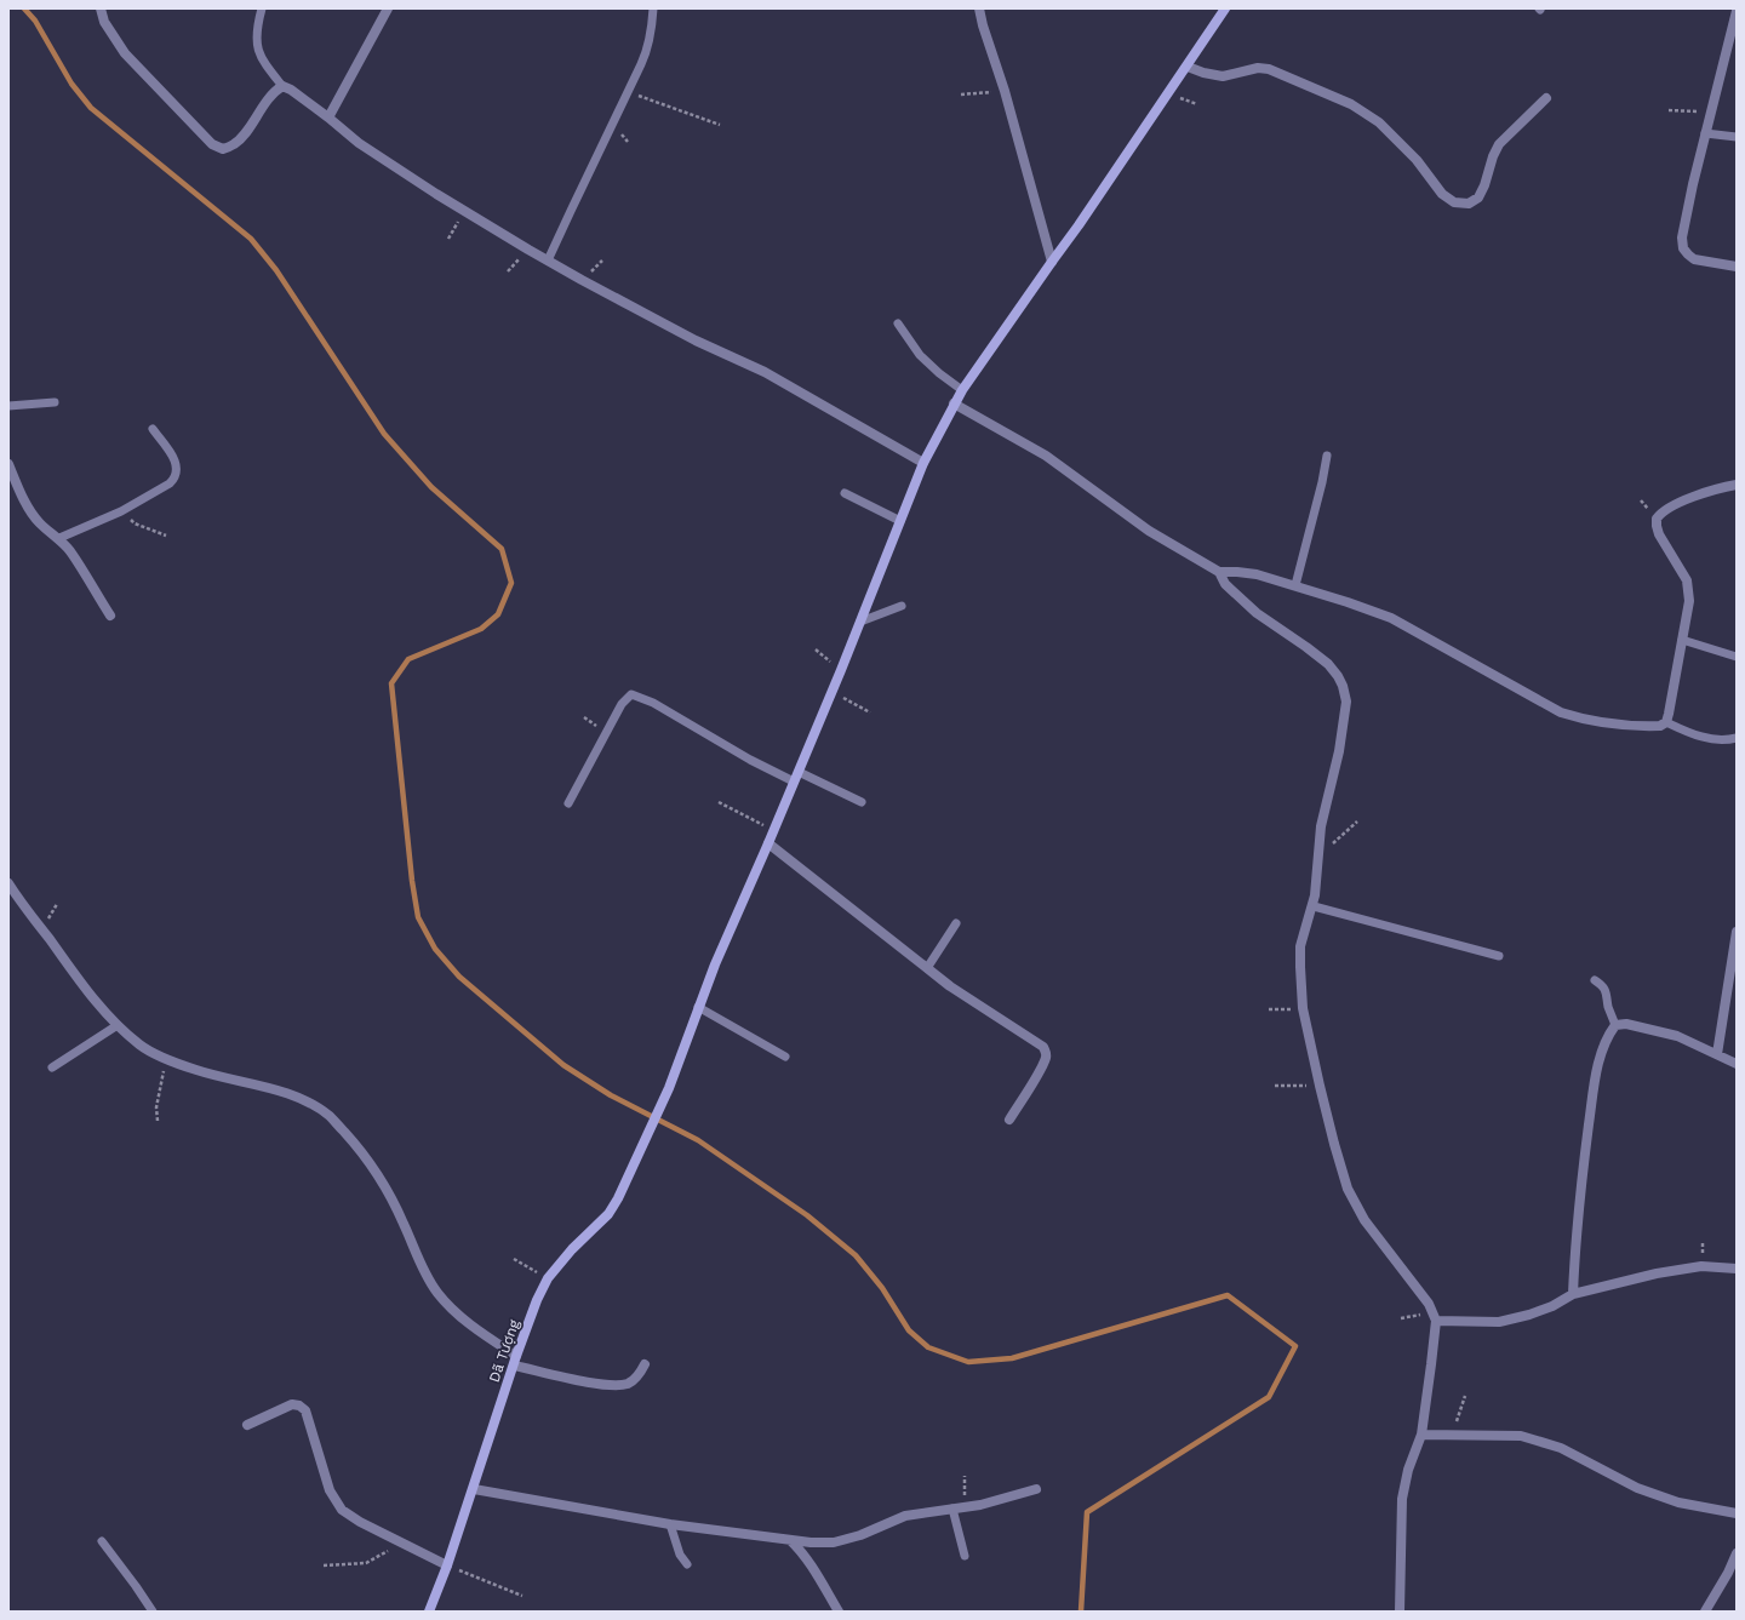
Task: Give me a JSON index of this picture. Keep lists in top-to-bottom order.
{
  "streets": {
    "street": ["Dã Tượng"]
  }
}
